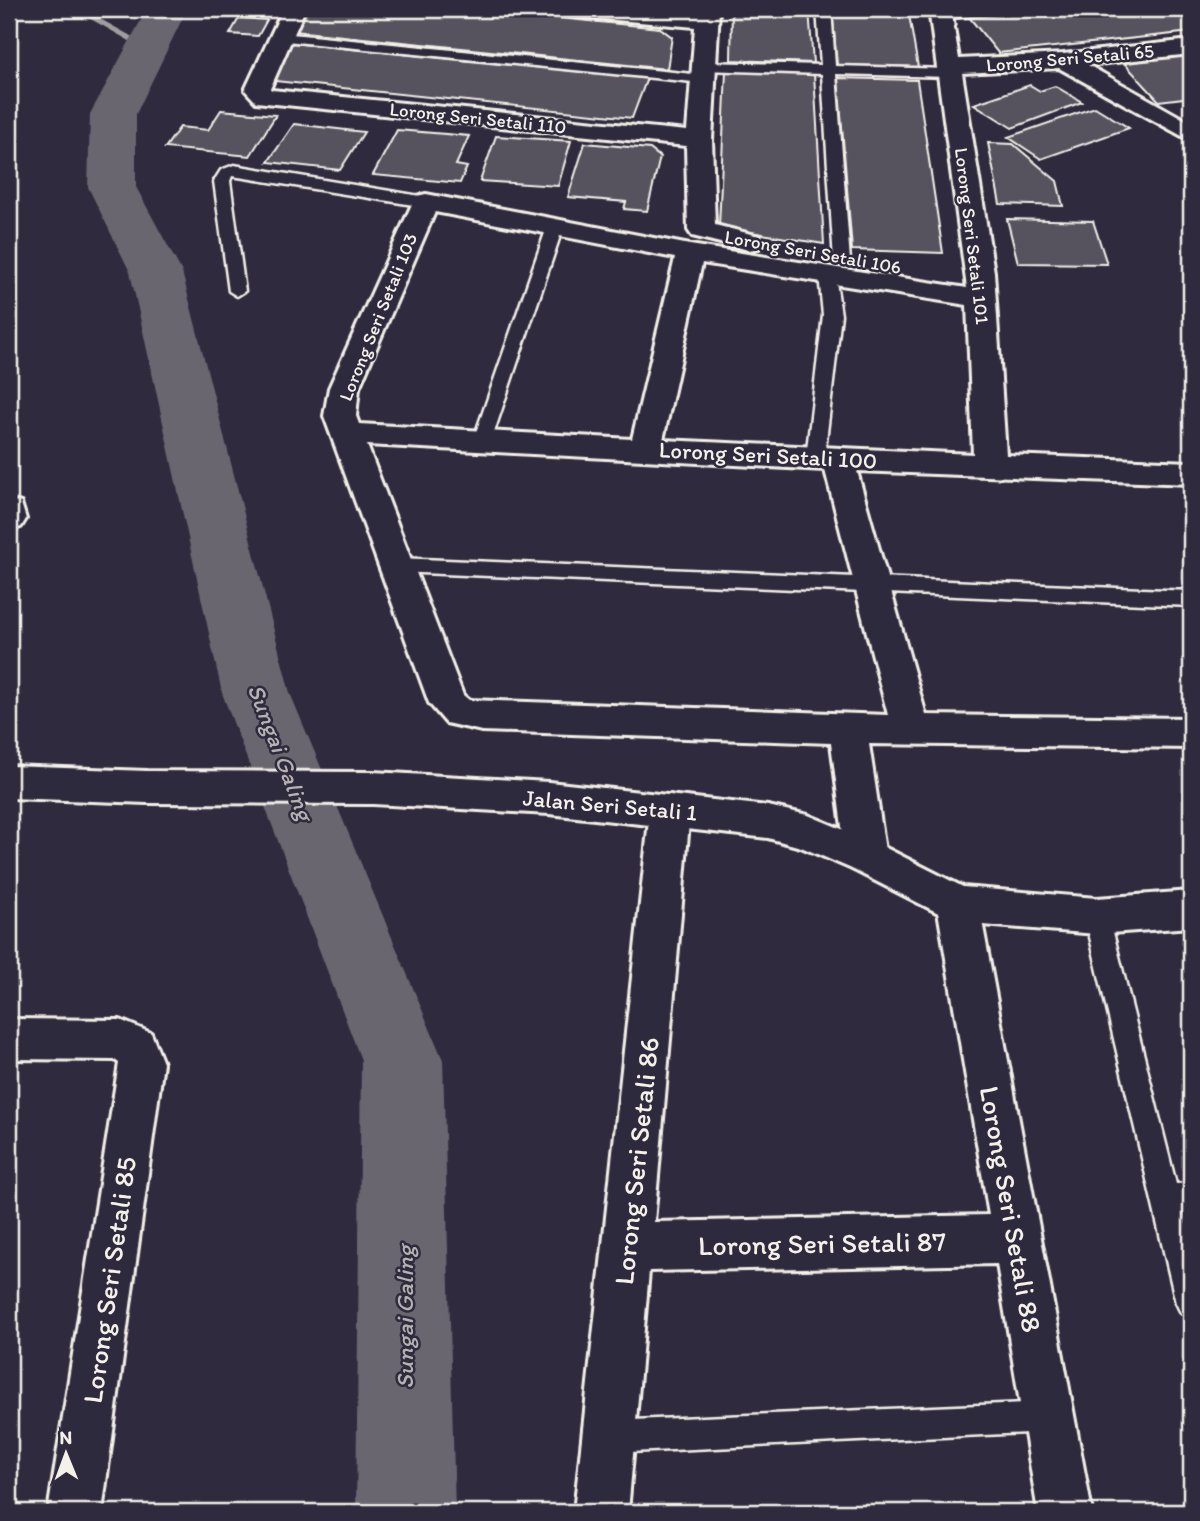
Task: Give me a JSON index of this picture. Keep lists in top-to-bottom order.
{
  "streets": {
    "street": [
      "Lorong Seri Setali 65",
      "Lorong Seri Setali 110",
      "Lorong Seri Setali 101",
      "Lorong Seri Setali 106",
      "Lorong Seri Setali 103",
      "Lorong Seri Setali 100",
      "Jalan Seri Setali 1",
      "Lorong Seri Setali 86",
      "Lorong Seri Setali 88",
      "Lorong Seri Setali 87",
      "Lorong Seri Setali 85"
    ]
  },
  "crossings": [
    ["Lorong Seri Setali 65", "Lorong Seri Setali 101"],
    ["Lorong Seri Setali 110", "Lorong Seri Setali 106"],
    ["Lorong Seri Setali 101", "Lorong Seri Setali 100"],
    ["Lorong Seri Setali 106", "Lorong Seri Setali 100"],
    ["Lorong Seri Setali 103", "Lorong Seri Setali 100"],
    ["Jalan Seri Setali 1", "Lorong Seri Setali 86"],
    ["Jalan Seri Setali 1", "Lorong Seri Setali 88"],
    ["Lorong Seri Setali 86", "Lorong Seri Setali 87"],
    ["Lorong Seri Setali 88", "Lorong Seri Setali 87"]
  ],
  "water": ["Sungai Galing"],
  "north": "top"
}
